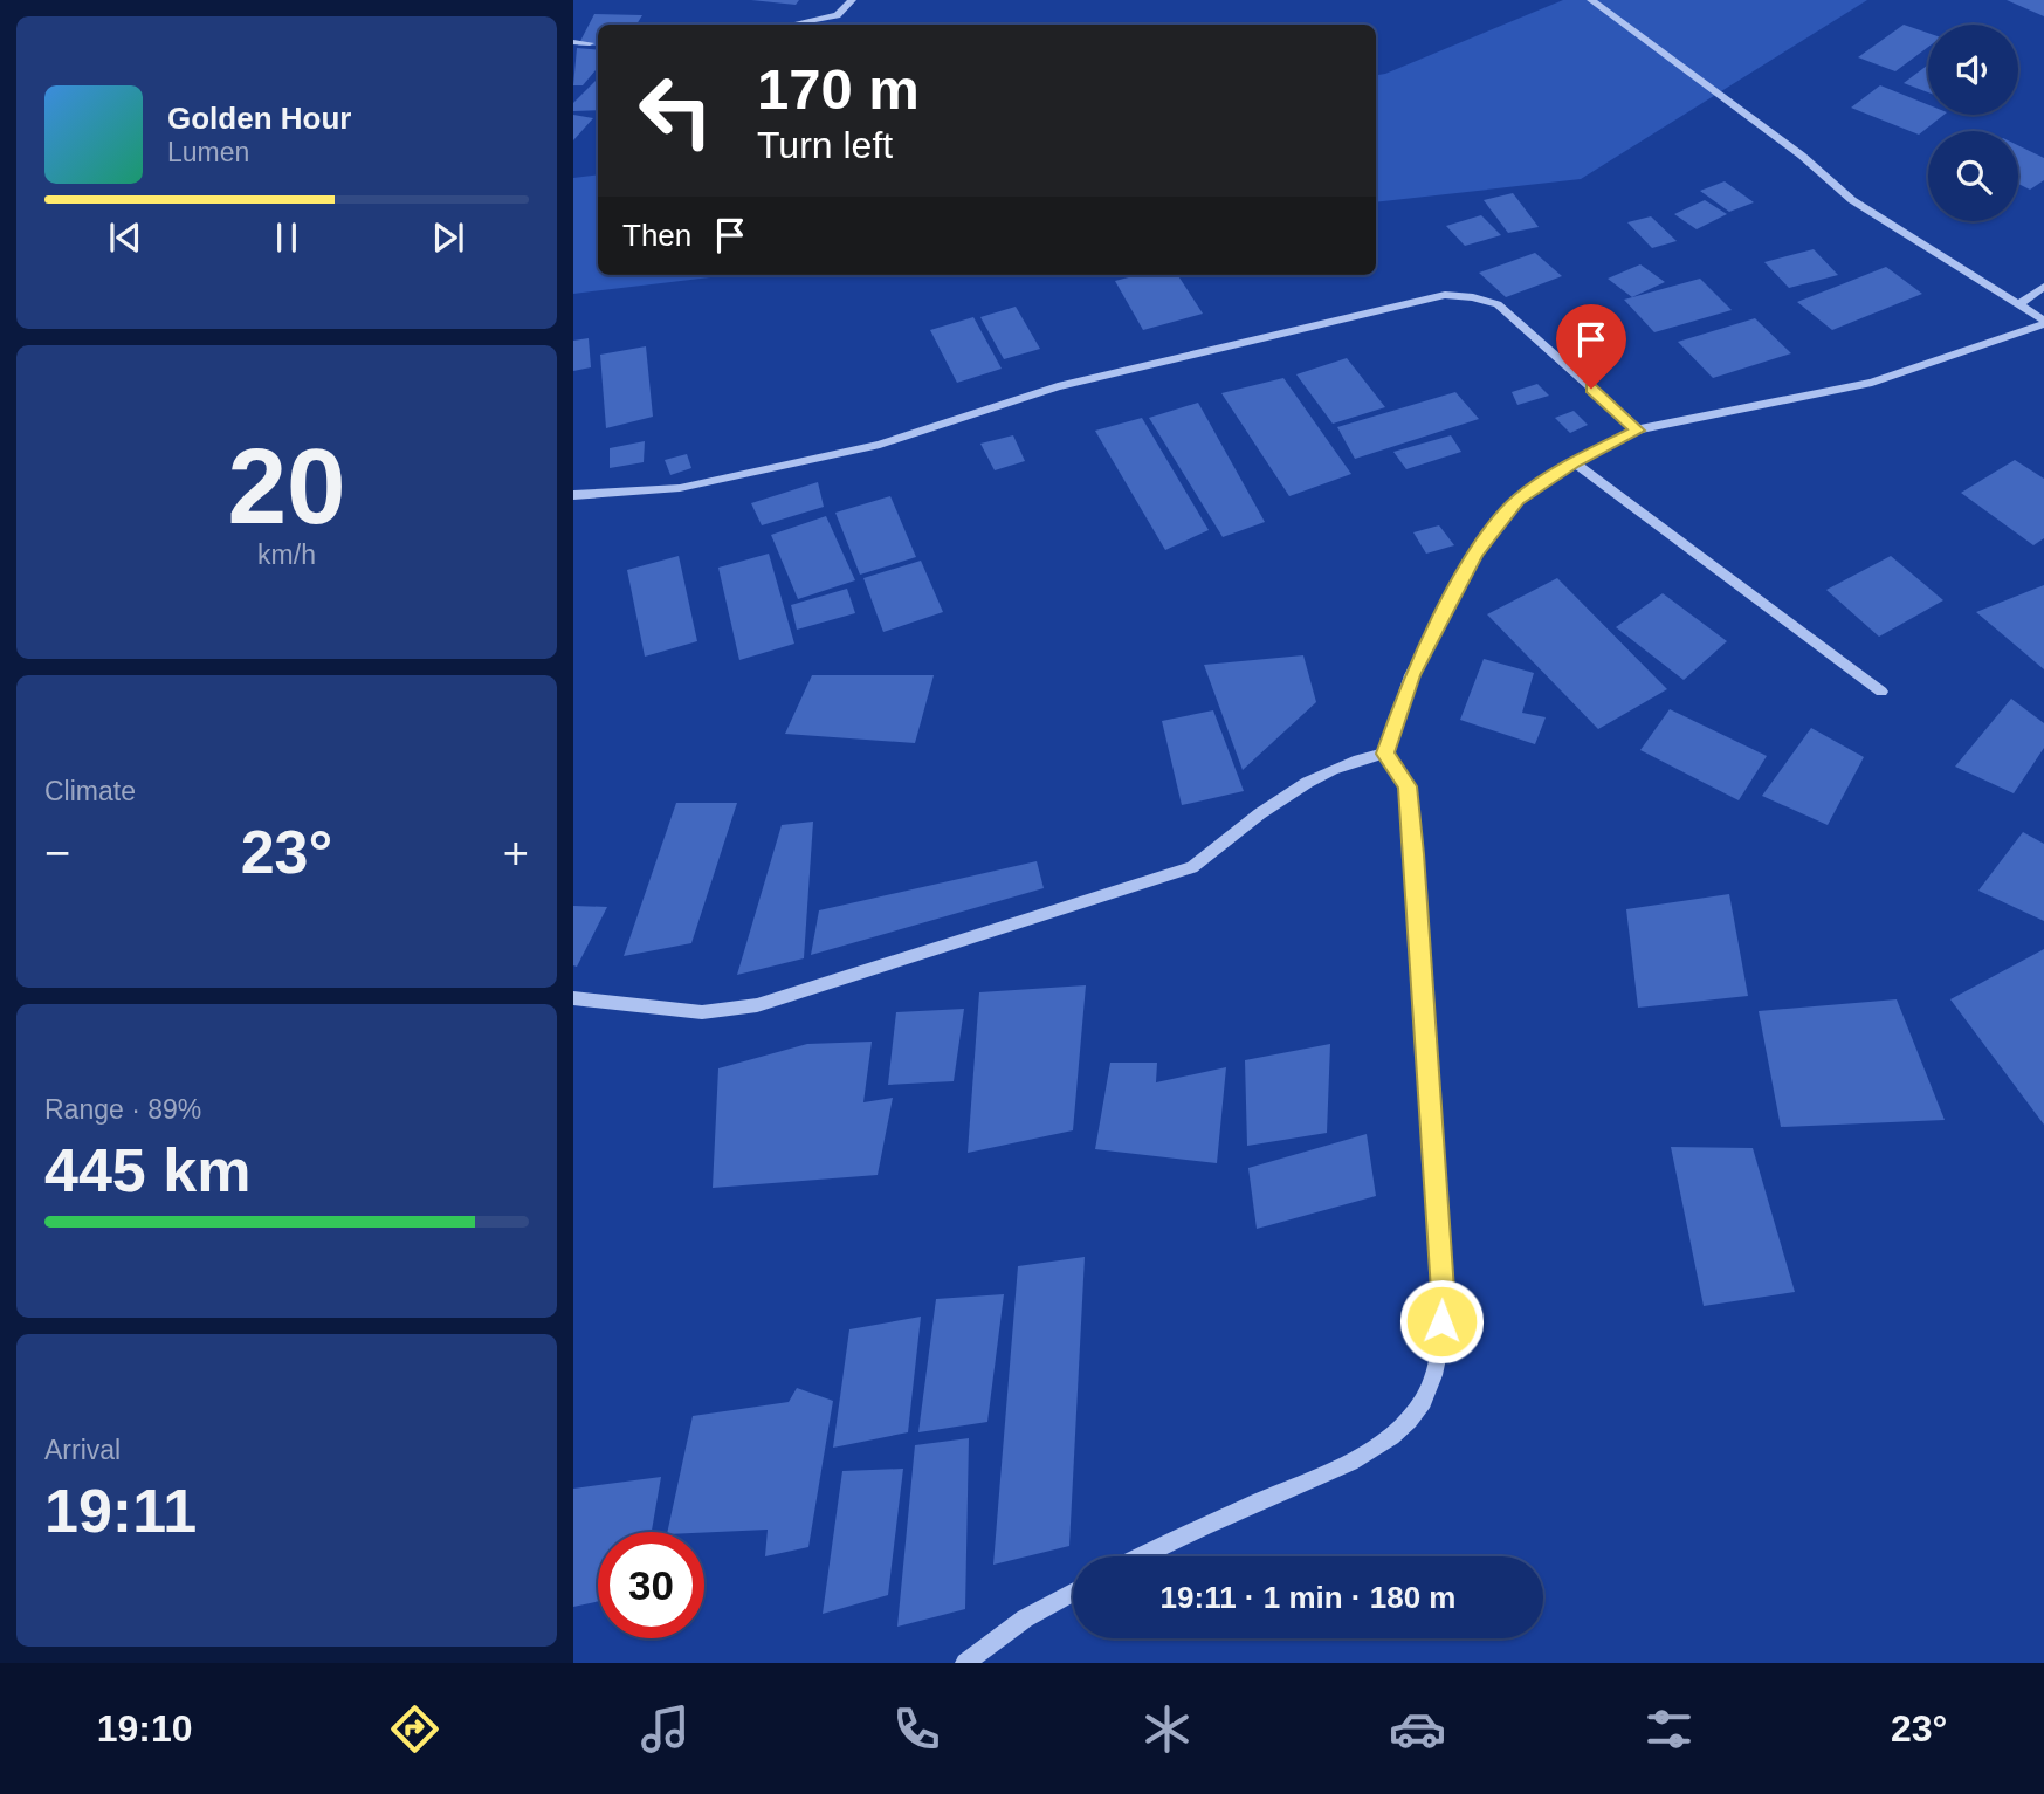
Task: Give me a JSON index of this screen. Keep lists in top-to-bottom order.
{
  "page": {
    "turn": ["170 m", "Turn left"],
    "song": ["Golden Hour", "Lumen"],
    "then": "Then",
    "tile": [
      ["20", "km/h"],
      "Climate",
      ["Range · 89%", "445 km"],
      ["Arrival", "19:11"]
    ],
    "heat": ["−", "23°", "+"],
    "limit": "30",
    "trip": "19:11 · 1 min · 180 m",
    "tabs": ["19:10", "23°"]
  }
}
